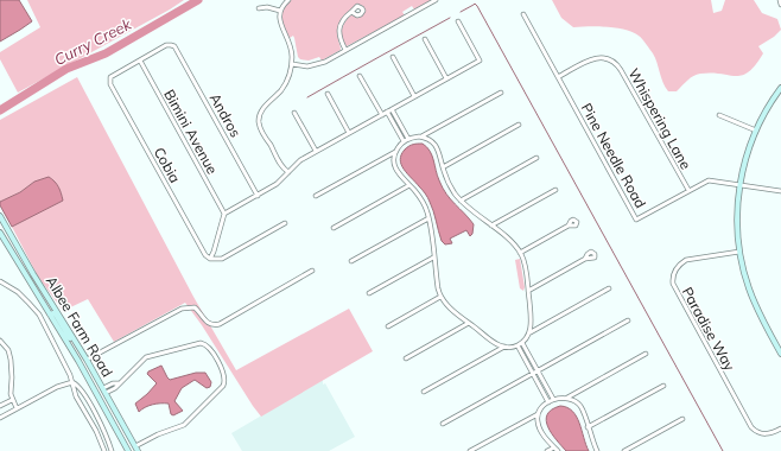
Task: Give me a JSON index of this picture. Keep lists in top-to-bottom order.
{
  "streets": {
    "main road": ["Albee Farm Road"],
    "street": [
      "Andros",
      "Whispering Lane",
      "Bimini Avenue",
      "Pine Needle Road",
      "Cobia",
      "Paradise Way"
    ]
  },
  "crossings": [
    ["Andros", "Bimini Avenue"],
    ["Andros", "Cobia"],
    ["Whispering Lane", "Pine Needle Road"],
    ["Bimini Avenue", "Cobia"]
  ],
  "water": ["Curry Creek"]
}
